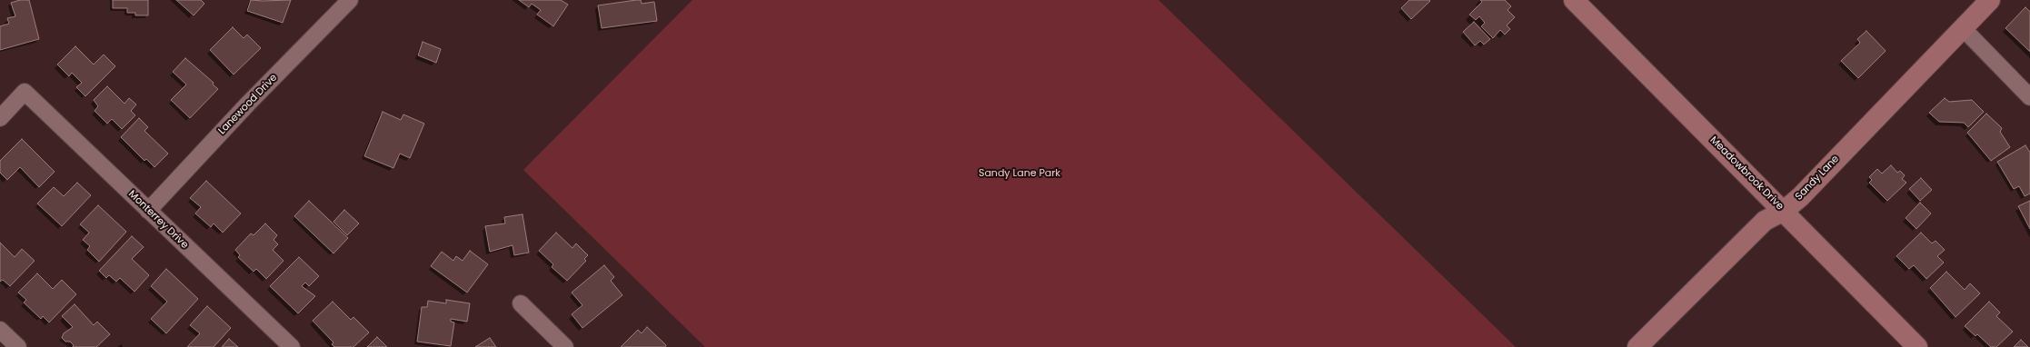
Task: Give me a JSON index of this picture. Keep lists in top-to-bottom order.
{
  "streets": {
    "street": [
      "Lanewood Drive",
      "Meadowbrook Drive",
      "Sandy Lane",
      "Monterrey Drive"
    ]
  },
  "crossings": [
    ["Lanewood Drive", "Monterrey Drive"],
    ["Meadowbrook Drive", "Sandy Lane"]
  ],
  "parks": ["Sandy Lane Park"]
}
